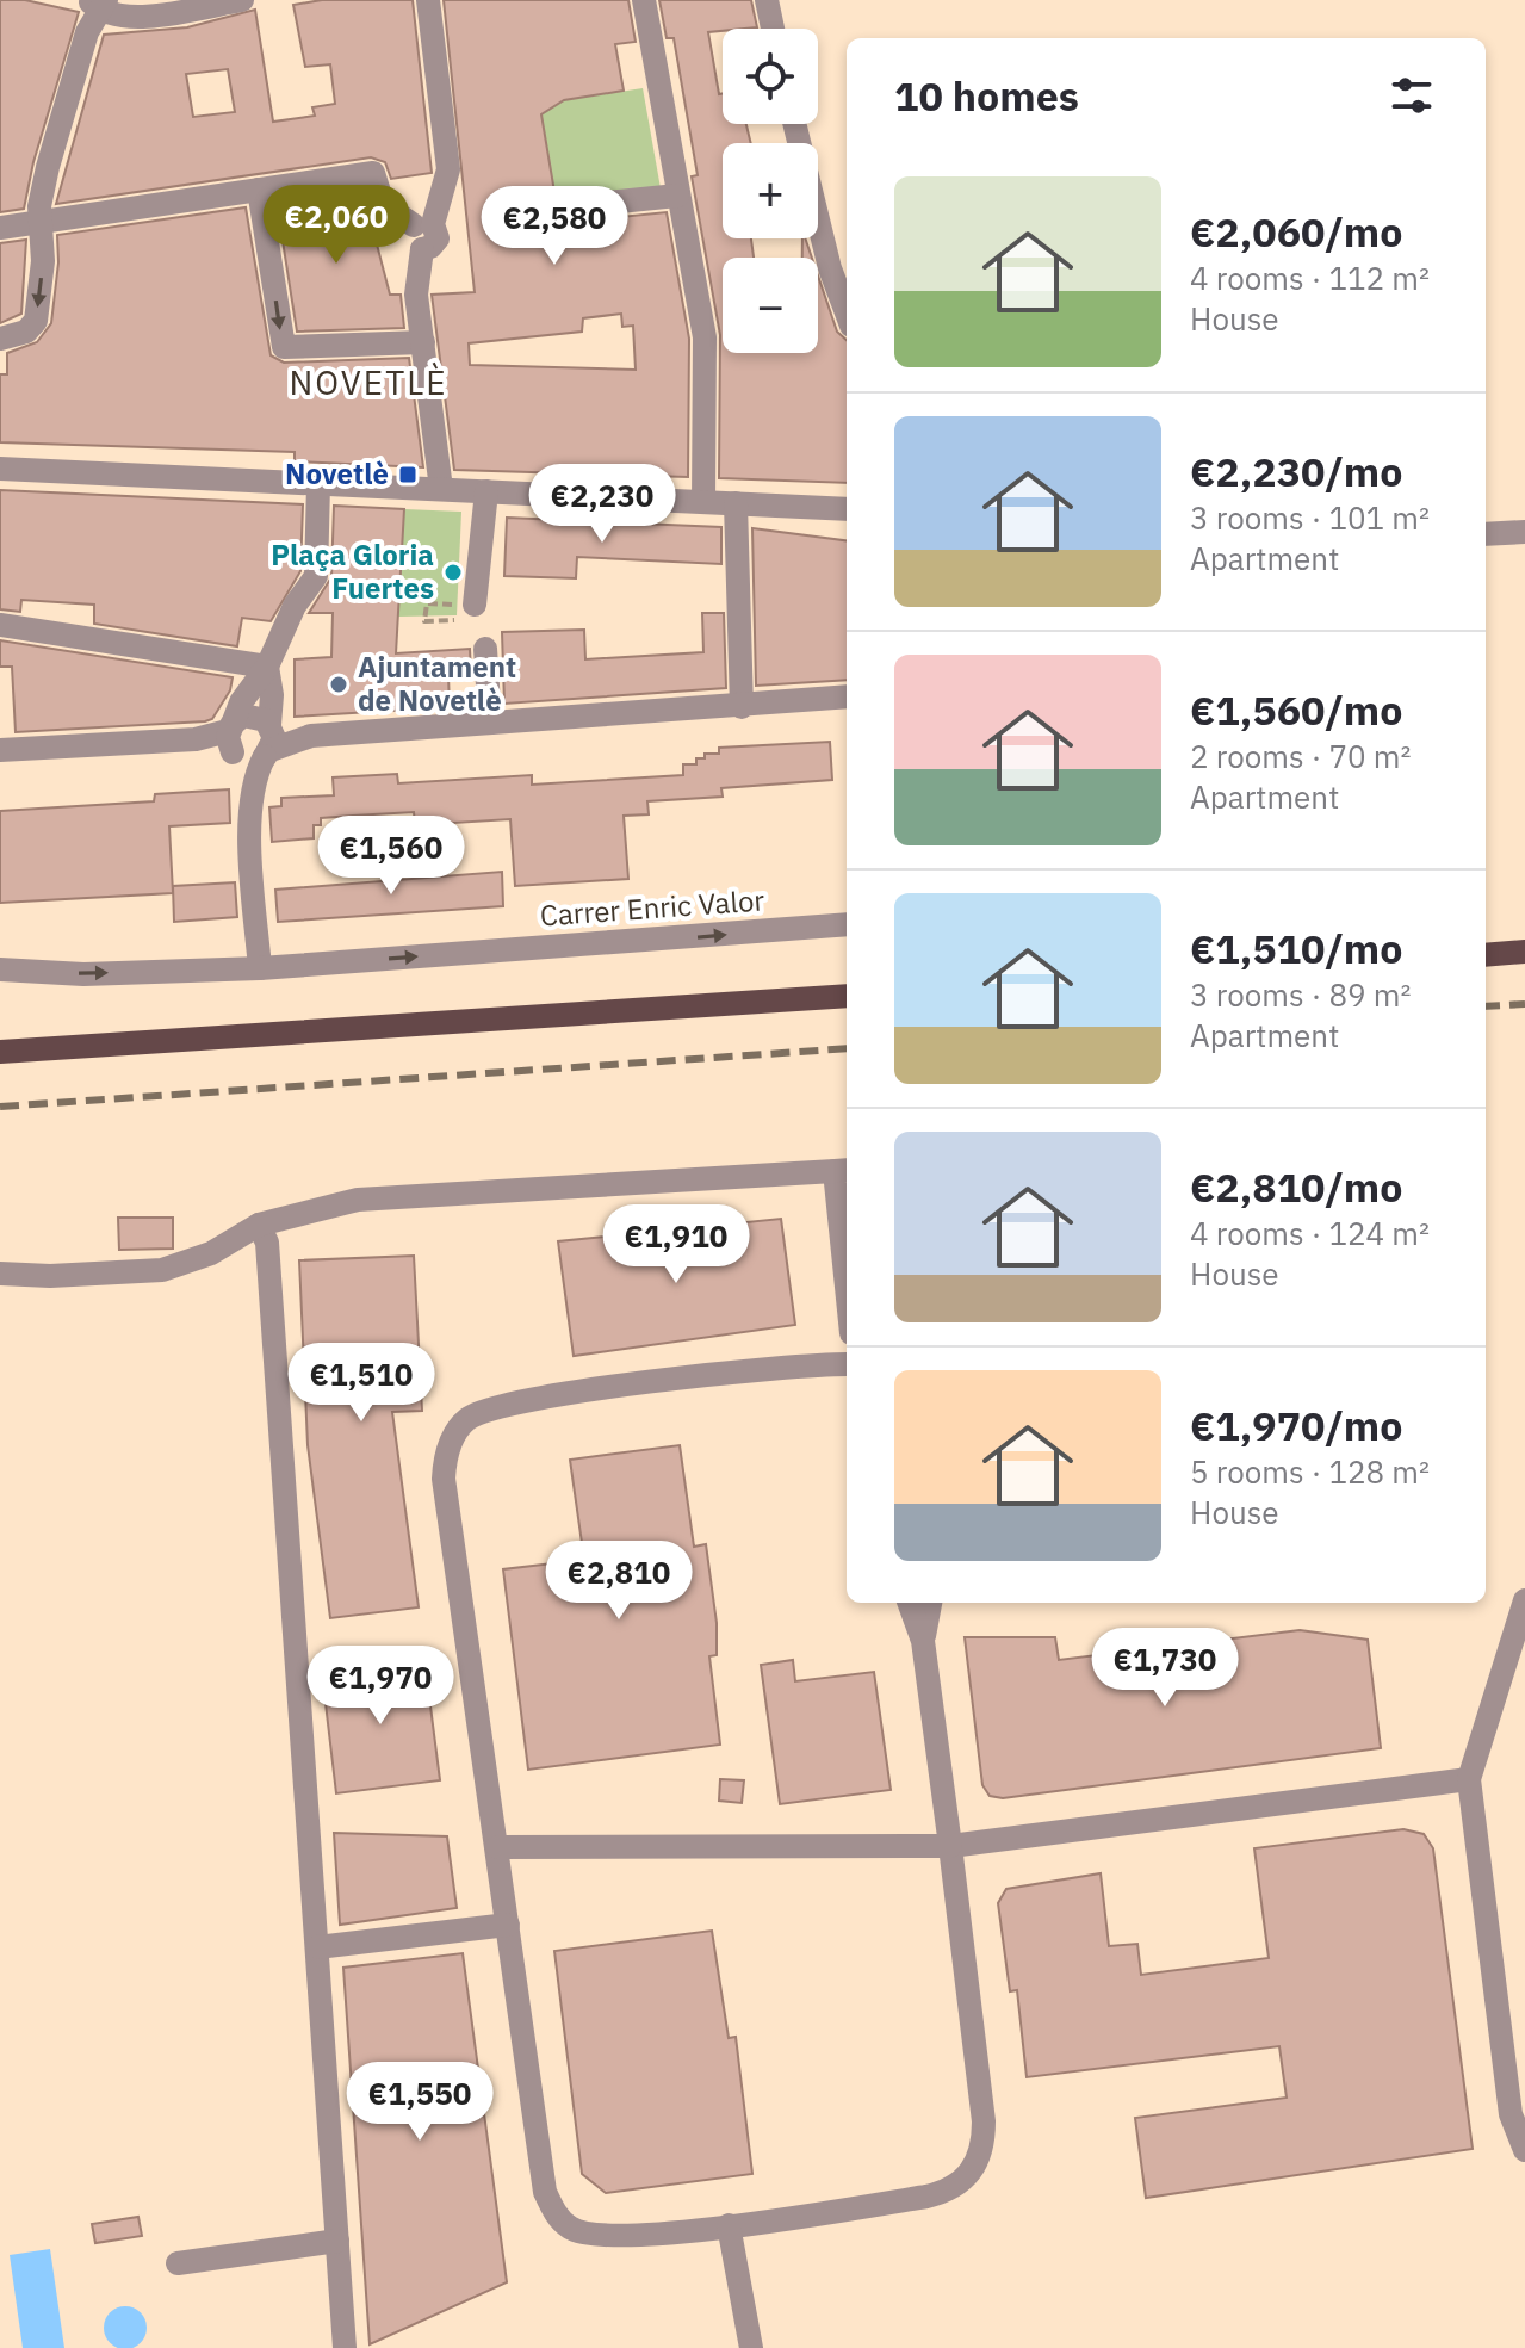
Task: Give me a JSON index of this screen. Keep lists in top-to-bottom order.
{
  "streets": {
    "street": ["Carrer Enric Valor"]
  },
  "one_way": ["Carrer Enric Valor"],
  "districts": ["NOVETLÈ"],
  "places": {
    "transit": ["Novetlè"],
    "other": ["Plaça Gloria Fuertes", "Ajuntament de Novetlè"]
  },
  "page": {
    "map_buttons": ["+", "−"],
    "heading": "10 homes",
    "list": [
      {
        "name": "€2,060/mo",
        "note": "4 rooms · 112 m² · House"
      },
      {
        "name": "€2,230/mo",
        "note": "3 rooms · 101 m² · Apartment"
      },
      {
        "name": "€1,560/mo",
        "note": "2 rooms · 70 m² · Apartment"
      },
      {
        "name": "€1,510/mo",
        "note": "3 rooms · 89 m² · Apartment"
      },
      {
        "name": "€2,810/mo",
        "note": "4 rooms · 124 m² · House"
      },
      {
        "name": "€1,970/mo",
        "note": "5 rooms · 128 m² · House"
      }
    ],
    "price": [
      "€2,060",
      "€2,580",
      "€2,230",
      "€1,560",
      "€1,910",
      "€1,510",
      "€2,810",
      "€1,730",
      "€1,970",
      "€1,550"
    ]
  }
}
